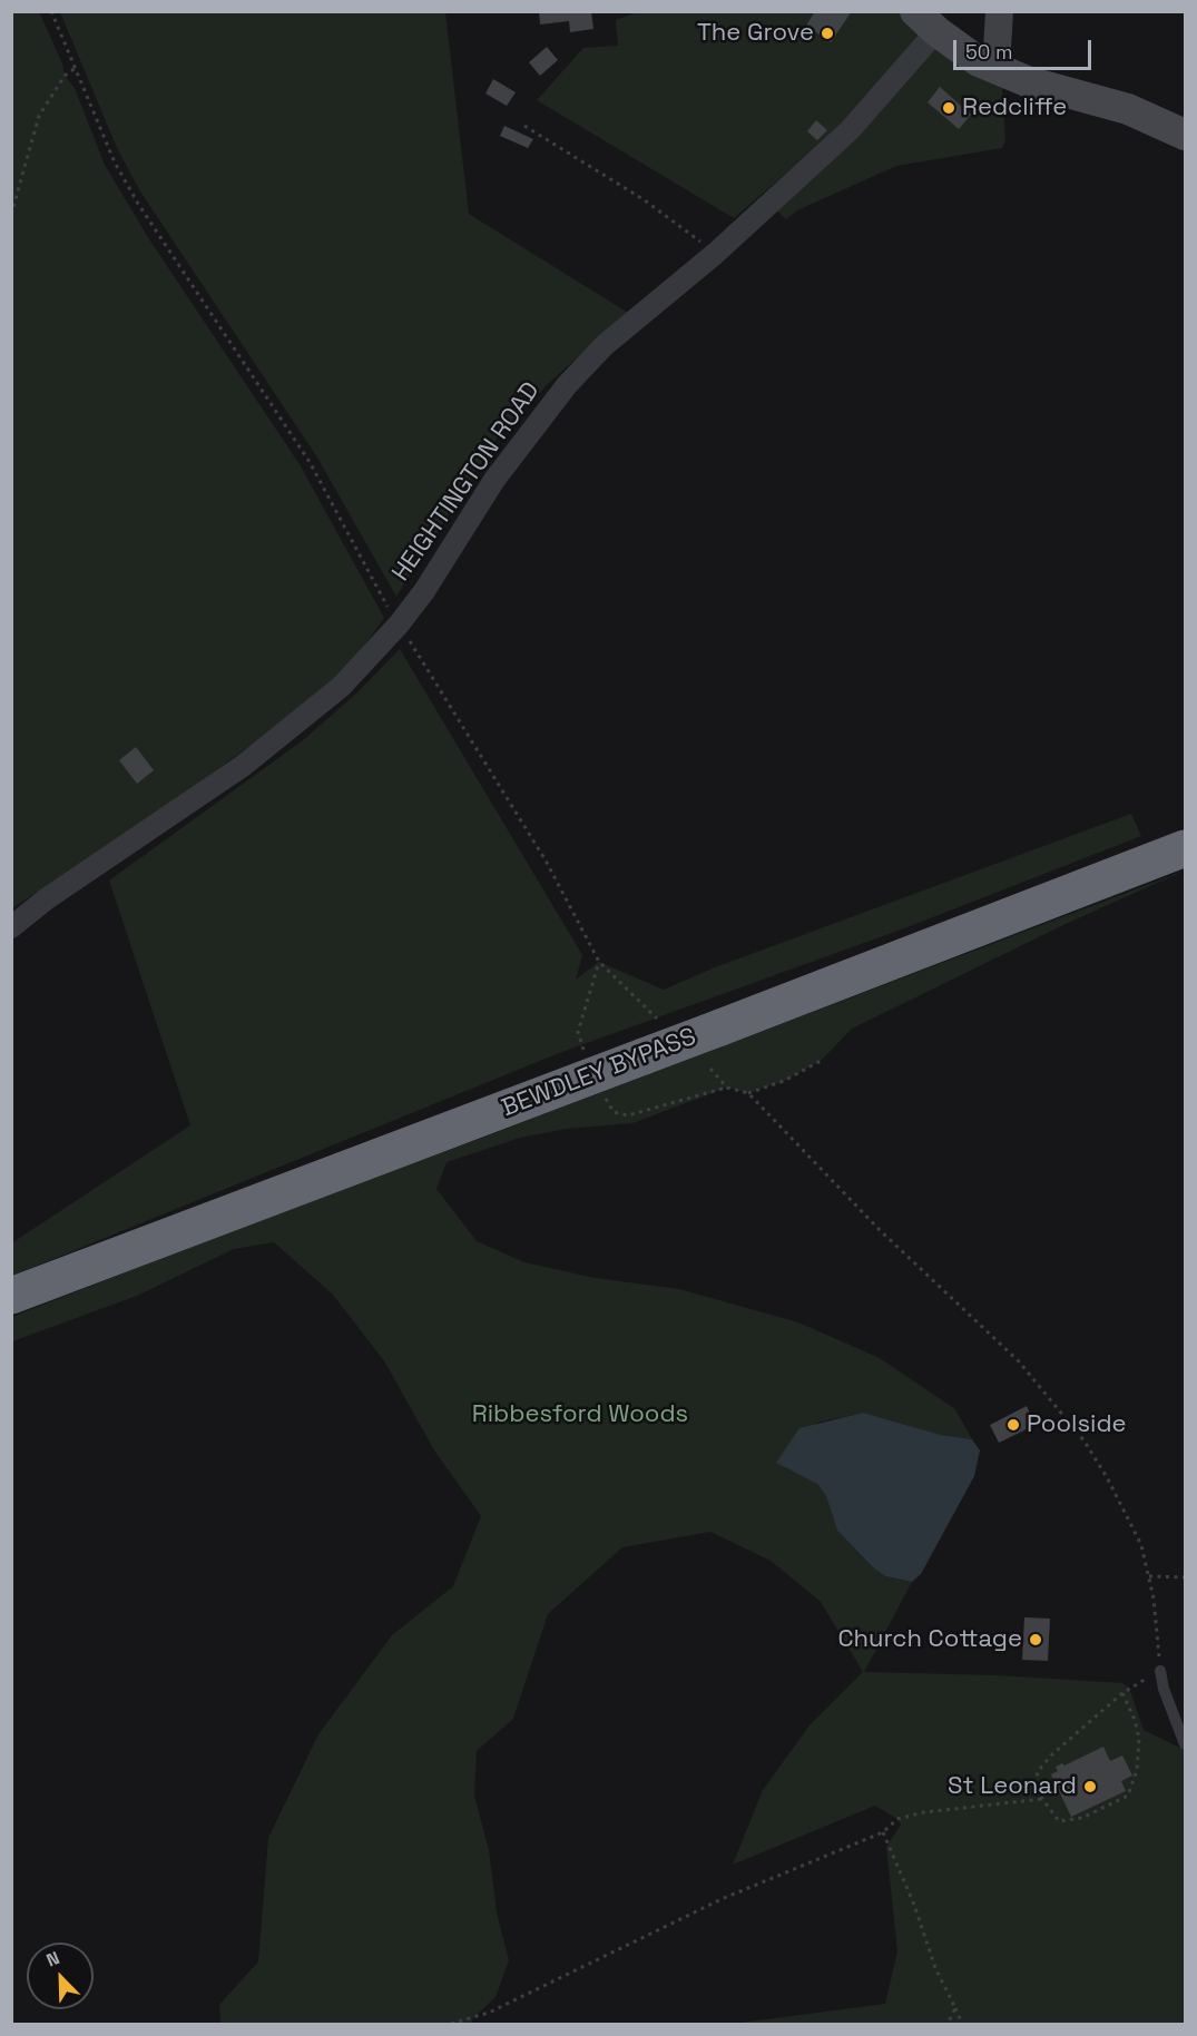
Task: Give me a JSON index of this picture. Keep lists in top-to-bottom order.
{
  "streets": {
    "highway": ["BEWDLEY BYPASS"],
    "street": ["HEIGHTINGTON ROAD"]
  },
  "parks": ["Ribbesford Woods"],
  "places": [
    "The Grove",
    "Redcliffe",
    "Poolside",
    "Church Cottage",
    "St Leonard"
  ],
  "scale_bar": "50 m",
  "north": "top left"
}
